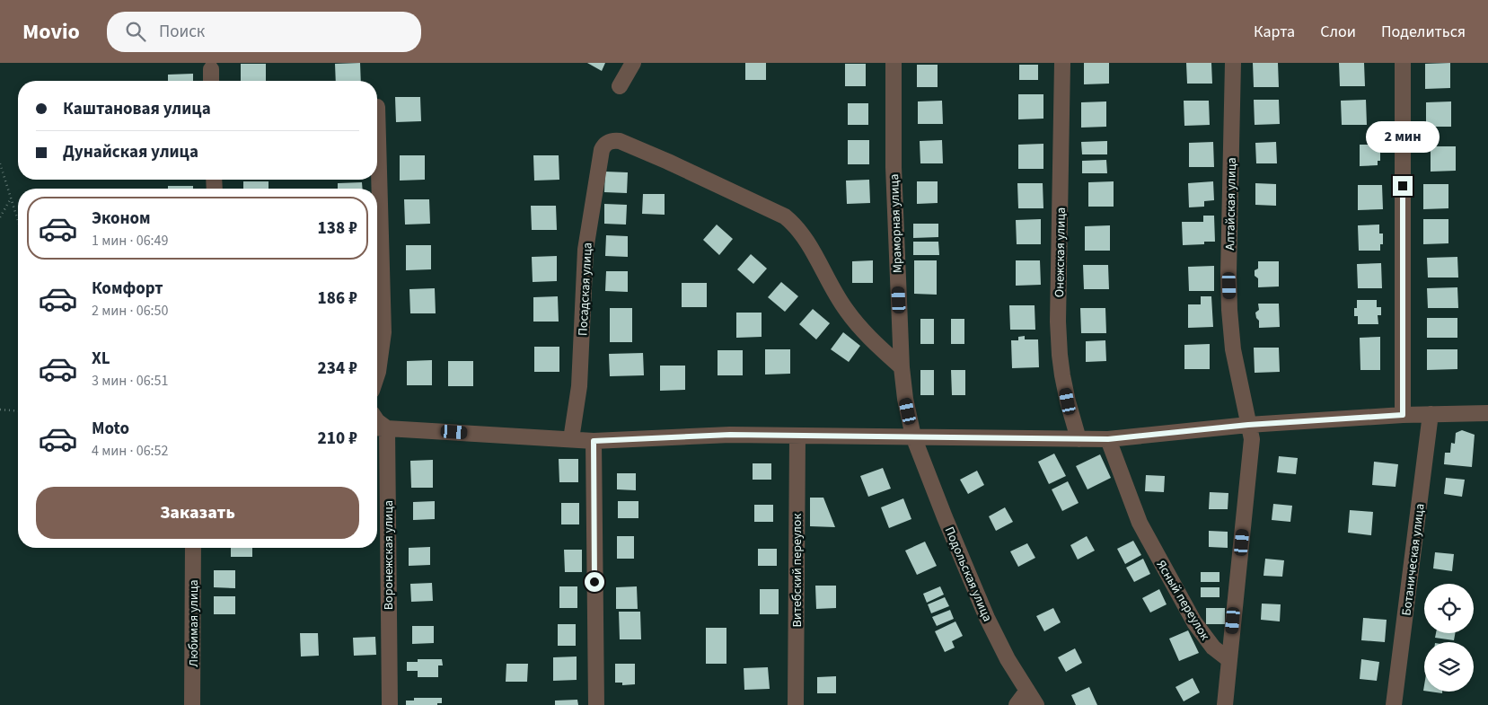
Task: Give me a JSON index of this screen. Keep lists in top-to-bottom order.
{
  "streets": {
    "street": [
      "Алтайская улица",
      "Мраморная улица",
      "Онежская улица",
      "Посадская улица",
      "Воронежская улица",
      "Ботаническая улица",
      "Витебский переулок",
      "Подольская улица",
      "Ясный переулок",
      "Любимая улица"
    ]
  },
  "crossings": [
    ["Алтайская улица", "Ясный переулок"],
    ["Мраморная улица", "Посадская улица"],
    ["Мраморная улица", "Подольская улица"]
  ],
  "page": {
    "header": "Movio",
    "search": "Поиск",
    "nav": ["Карта", "Слои", "Поделиться"],
    "banner": ["Каштановая улица", "Дунайская улица"],
    "bubble": "2 мин",
    "list": [
      {
        "name": "Эконом",
        "note": "1 мин · 06:49",
        "value": "138 ₽"
      },
      {
        "name": "Комфорт",
        "note": "2 мин · 06:50",
        "value": "186 ₽"
      },
      {
        "name": "XL",
        "note": "3 мин · 06:51",
        "value": "234 ₽"
      },
      {
        "name": "Moto",
        "note": "4 мин · 06:52",
        "value": "210 ₽"
      }
    ],
    "buttons": "Заказать"
  }
}
